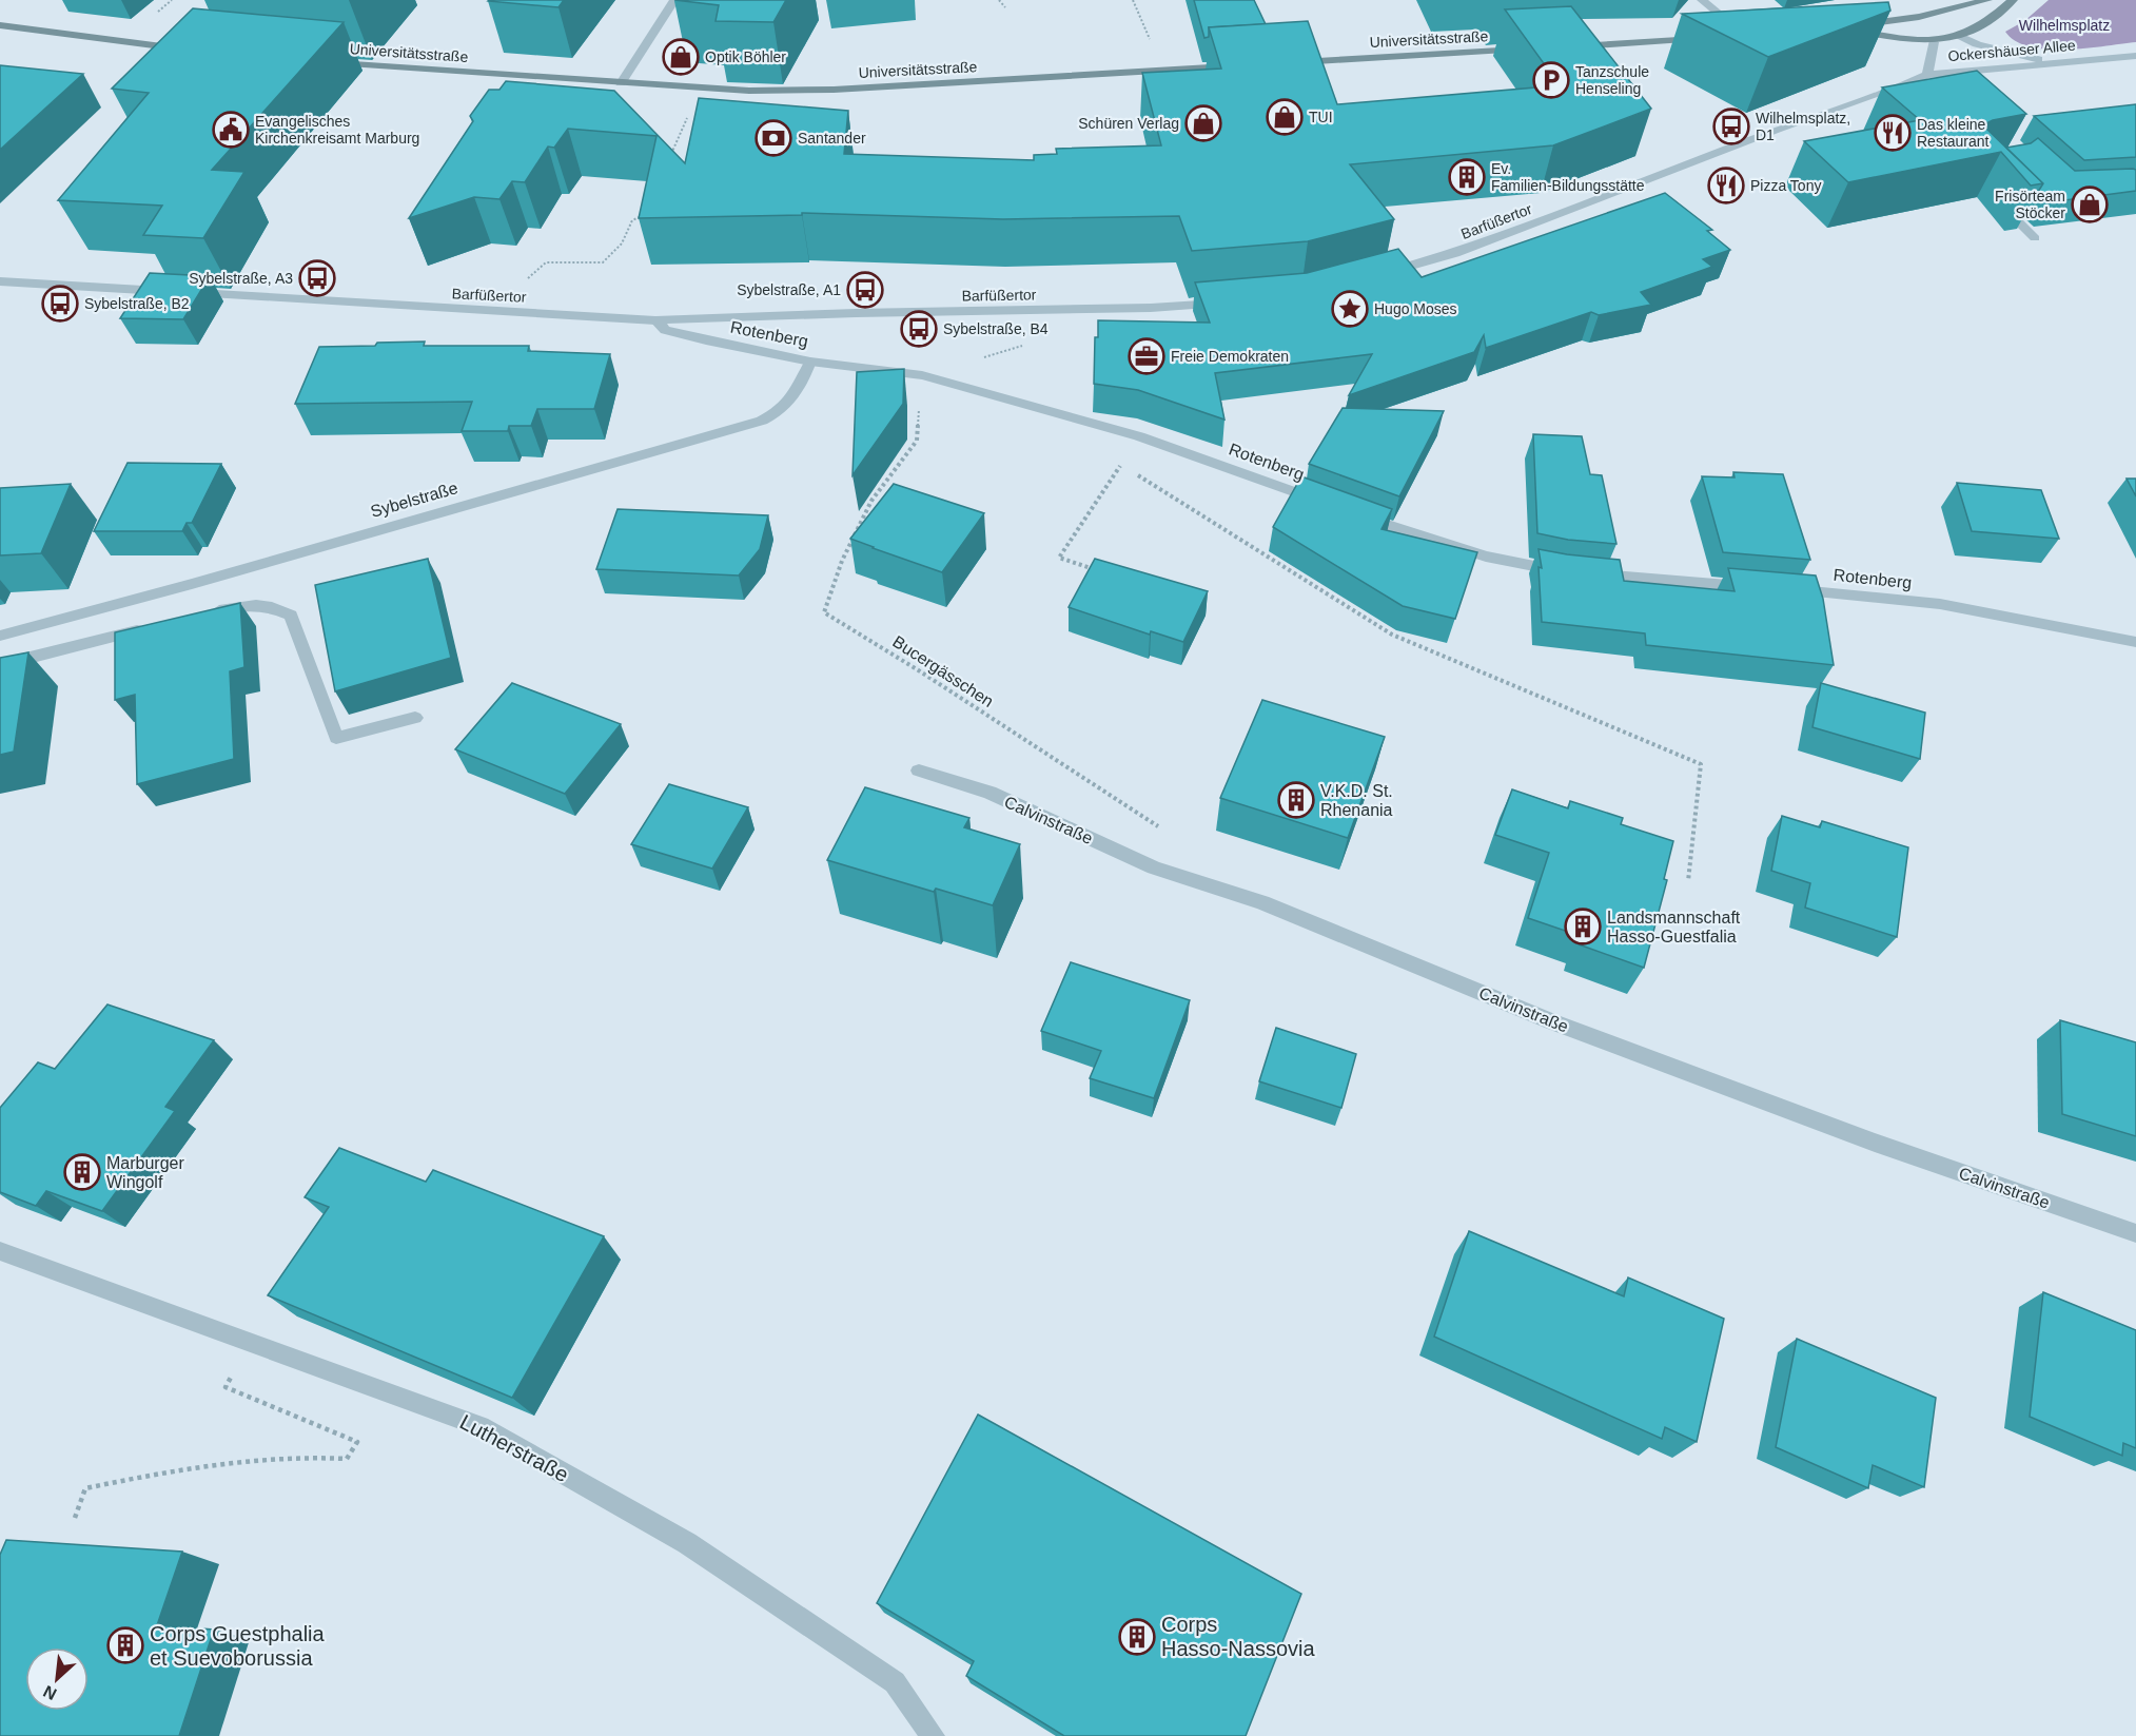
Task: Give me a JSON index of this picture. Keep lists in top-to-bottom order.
{
  "streets": {
    "main road": ["Universitätsstraße"],
    "street": [
      "Ockershäuser Allee",
      "Barfüßertor",
      "Rotenberg",
      "Sybelstraße",
      "Calvinstraße",
      "Lutherstraße"
    ],
    "path": ["Bucergässchen"]
  },
  "crossings": [
    ["Ockershäuser Allee", "Barfüßertor"],
    ["Barfüßertor", "Rotenberg"],
    ["Rotenberg", "Sybelstraße"],
    ["Rotenberg", "Bucergässchen"]
  ],
  "parks": ["Wilhelmsplatz"],
  "places": {
    "shop": [
      "Optik Böhler",
      "TUI",
      "Schüren Verlag",
      "Frisörteam Stöcker"
    ],
    "parking": ["Tanzschule Henseling"],
    "bus stop": [
      "Wilhelmsplatz, D1",
      "Sybelstraße, A3",
      "Sybelstraße, A1",
      "Sybelstraße, B2",
      "Sybelstraße, B4"
    ],
    "public building": ["Evangelisches Kirchenkreisamt Marburg"],
    "restaurant": ["Das kleine Restaurant", "Pizza Tony"],
    "bank": ["Santander"],
    "building": [
      "Ev. Familien-Bildungsstätte",
      "V.K.D. St. Rhenania",
      "Landsmannschaft Hasso-Guestfalia",
      "Marburger Wingolf",
      "Corps Hasso-Nassovia",
      "Corps Guestphalia et Suevoborussia"
    ],
    "place": ["Hugo Moses"],
    "office": ["Freie Demokraten"]
  },
  "north": "bottom left"
}
